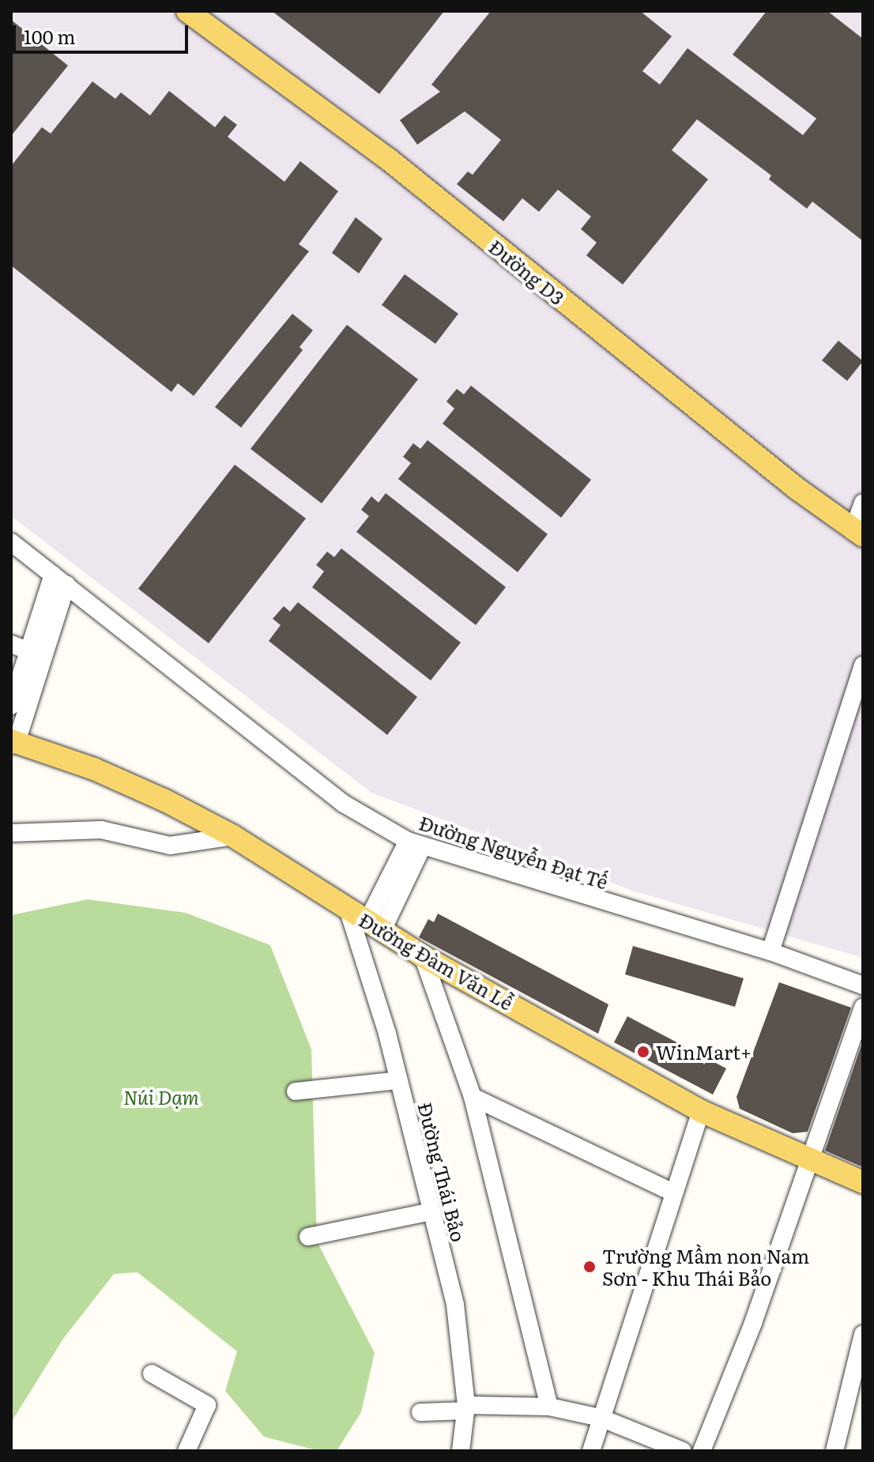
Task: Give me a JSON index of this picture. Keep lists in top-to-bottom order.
{
  "streets": {
    "main road": ["Đường D3", "Đường Đàm Văn Lễ"],
    "street": ["Đường Nguyễn Đạt Tế", "Đường Thái Bảo"]
  },
  "crossings": [
    ["Đường Đàm Văn Lễ", "Đường Thái Bảo"]
  ],
  "parks": ["Núi Dạm"],
  "places": ["WinMart+", "Trường Mầm non Nam Sơn - Khu Thái Bảo"],
  "scale_bar": "100 m"
}
